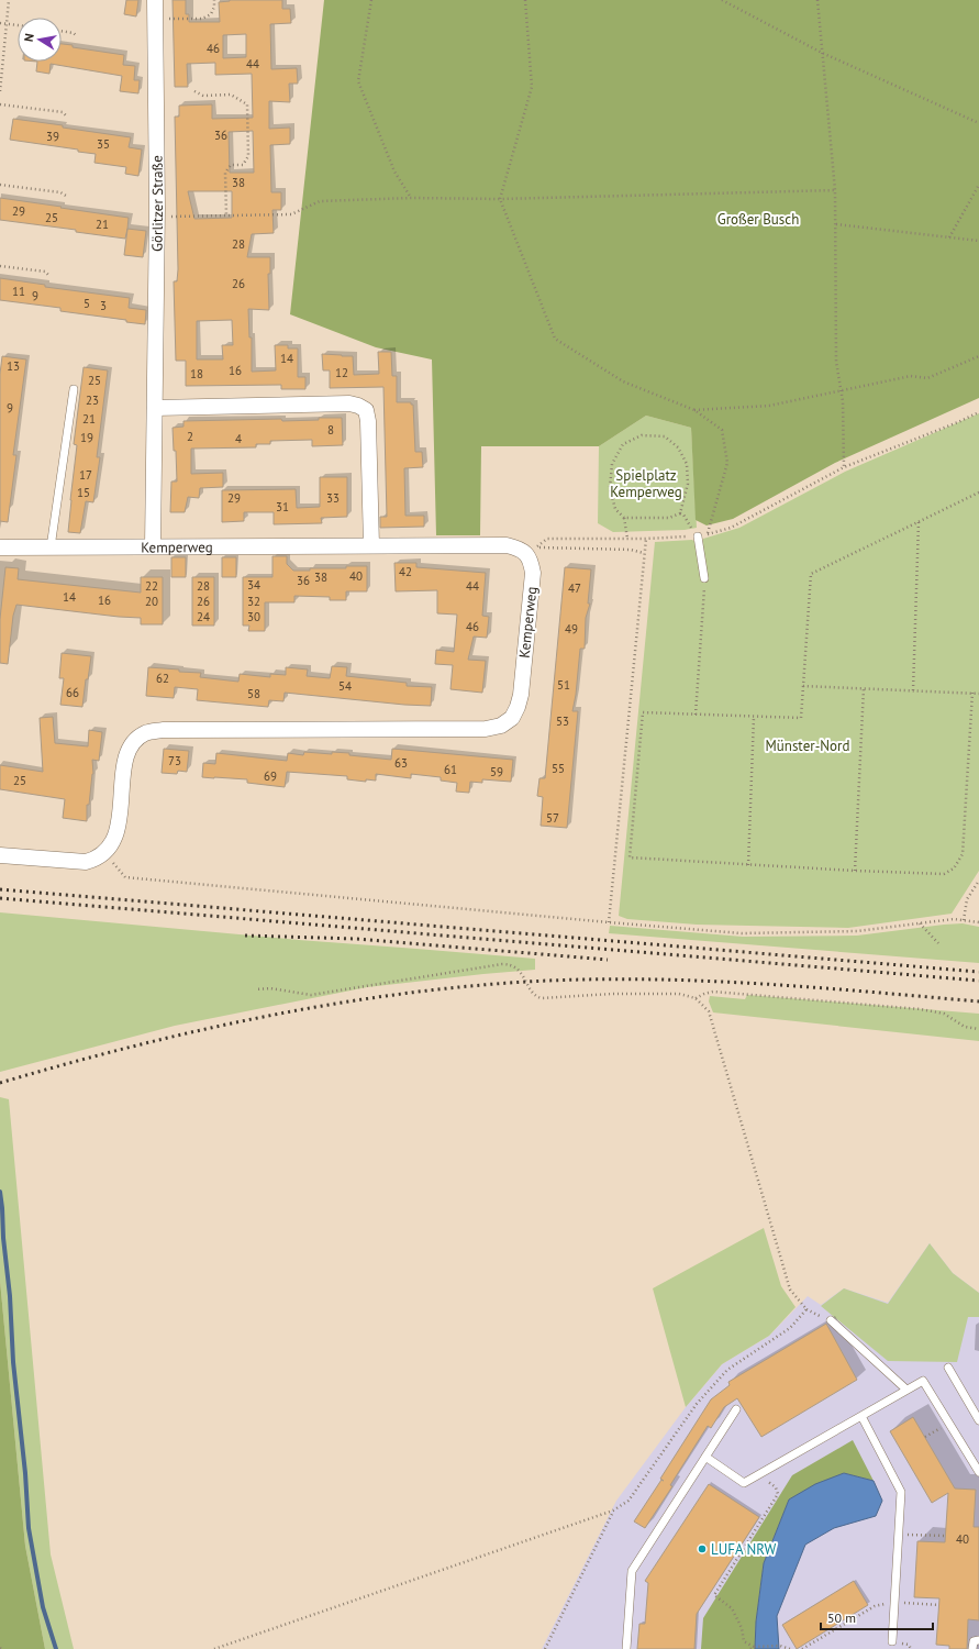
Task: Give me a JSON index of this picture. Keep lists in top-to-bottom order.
{
  "streets": {
    "street": ["Görlitzer Straße", "Kemperweg"]
  },
  "crossings": [
    ["Görlitzer Straße", "Kemperweg"]
  ],
  "parks": ["Großer Busch", "Spielplatz Kemperweg", "Münster-Nord"],
  "places": ["LUFA NRW"],
  "house_numbers": [
    "46",
    "44",
    "36",
    "39",
    "35",
    "38",
    "29",
    "25",
    "21",
    "28",
    "26",
    "11",
    "9",
    "5",
    "3",
    "14",
    "13",
    "16",
    "12",
    "18",
    "25",
    "23",
    "9",
    "21",
    "8",
    "2",
    "19",
    "4",
    "17",
    "15",
    "29",
    "33",
    "31",
    "42",
    "40",
    "38",
    "36",
    "34",
    "22",
    "28",
    "44",
    "47",
    "14",
    "16",
    "20",
    "26",
    "32",
    "24",
    "30",
    "46",
    "49",
    "62",
    "51",
    "54",
    "66",
    "58",
    "53",
    "73",
    "63",
    "55",
    "61",
    "59",
    "69",
    "25",
    "57",
    "40"
  ],
  "scale_bar": "50 m",
  "north": "left"
}
